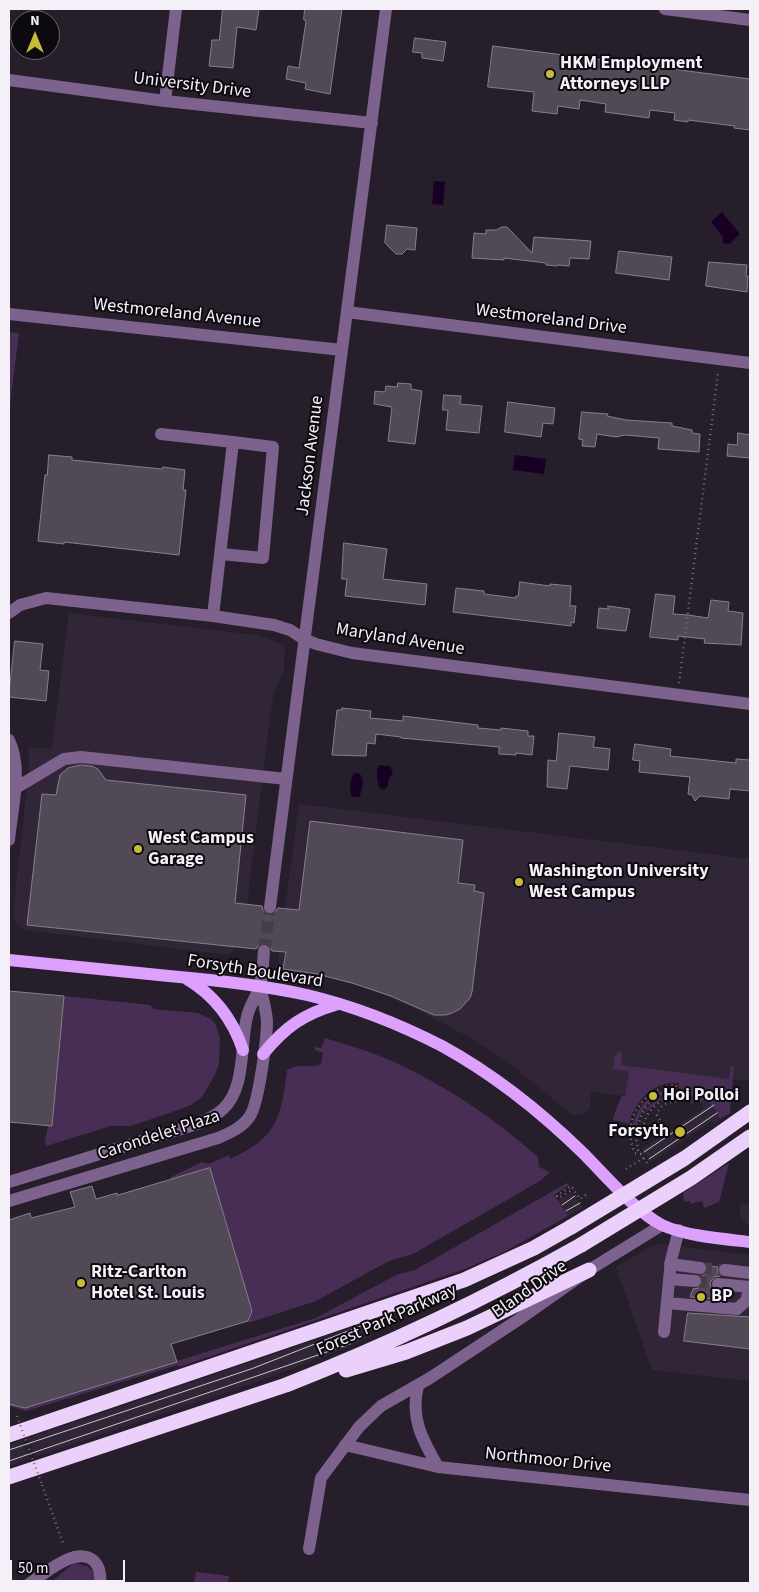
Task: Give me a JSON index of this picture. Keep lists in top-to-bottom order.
{
  "streets": {
    "highway": ["Forest Park Parkway"],
    "main road": ["Forsyth Boulevard"],
    "street": [
      "University Drive",
      "Westmoreland Avenue",
      "Westmoreland Drive",
      "Jackson Avenue",
      "Maryland Avenue",
      "Carondelet Plaza",
      "Bland Drive",
      "Northmoor Drive"
    ]
  },
  "crossings": [
    ["University Drive", "Jackson Avenue"],
    ["Westmoreland Avenue", "Jackson Avenue"],
    ["Westmoreland Drive", "Jackson Avenue"],
    ["Jackson Avenue", "Maryland Avenue"],
    ["Forsyth Boulevard", "Carondelet Plaza"],
    ["Forsyth Boulevard", "Bland Drive"],
    ["Bland Drive", "Northmoor Drive"]
  ],
  "places": [
    "HKM Employment Attorneys LLP",
    "West Campus Garage",
    "Washington University West Campus",
    "Hoi Polloi",
    "Forsyth",
    "Ritz-Carlton Hotel St. Louis",
    "BP"
  ],
  "scale_bar": "50 m",
  "north": "top"
}
